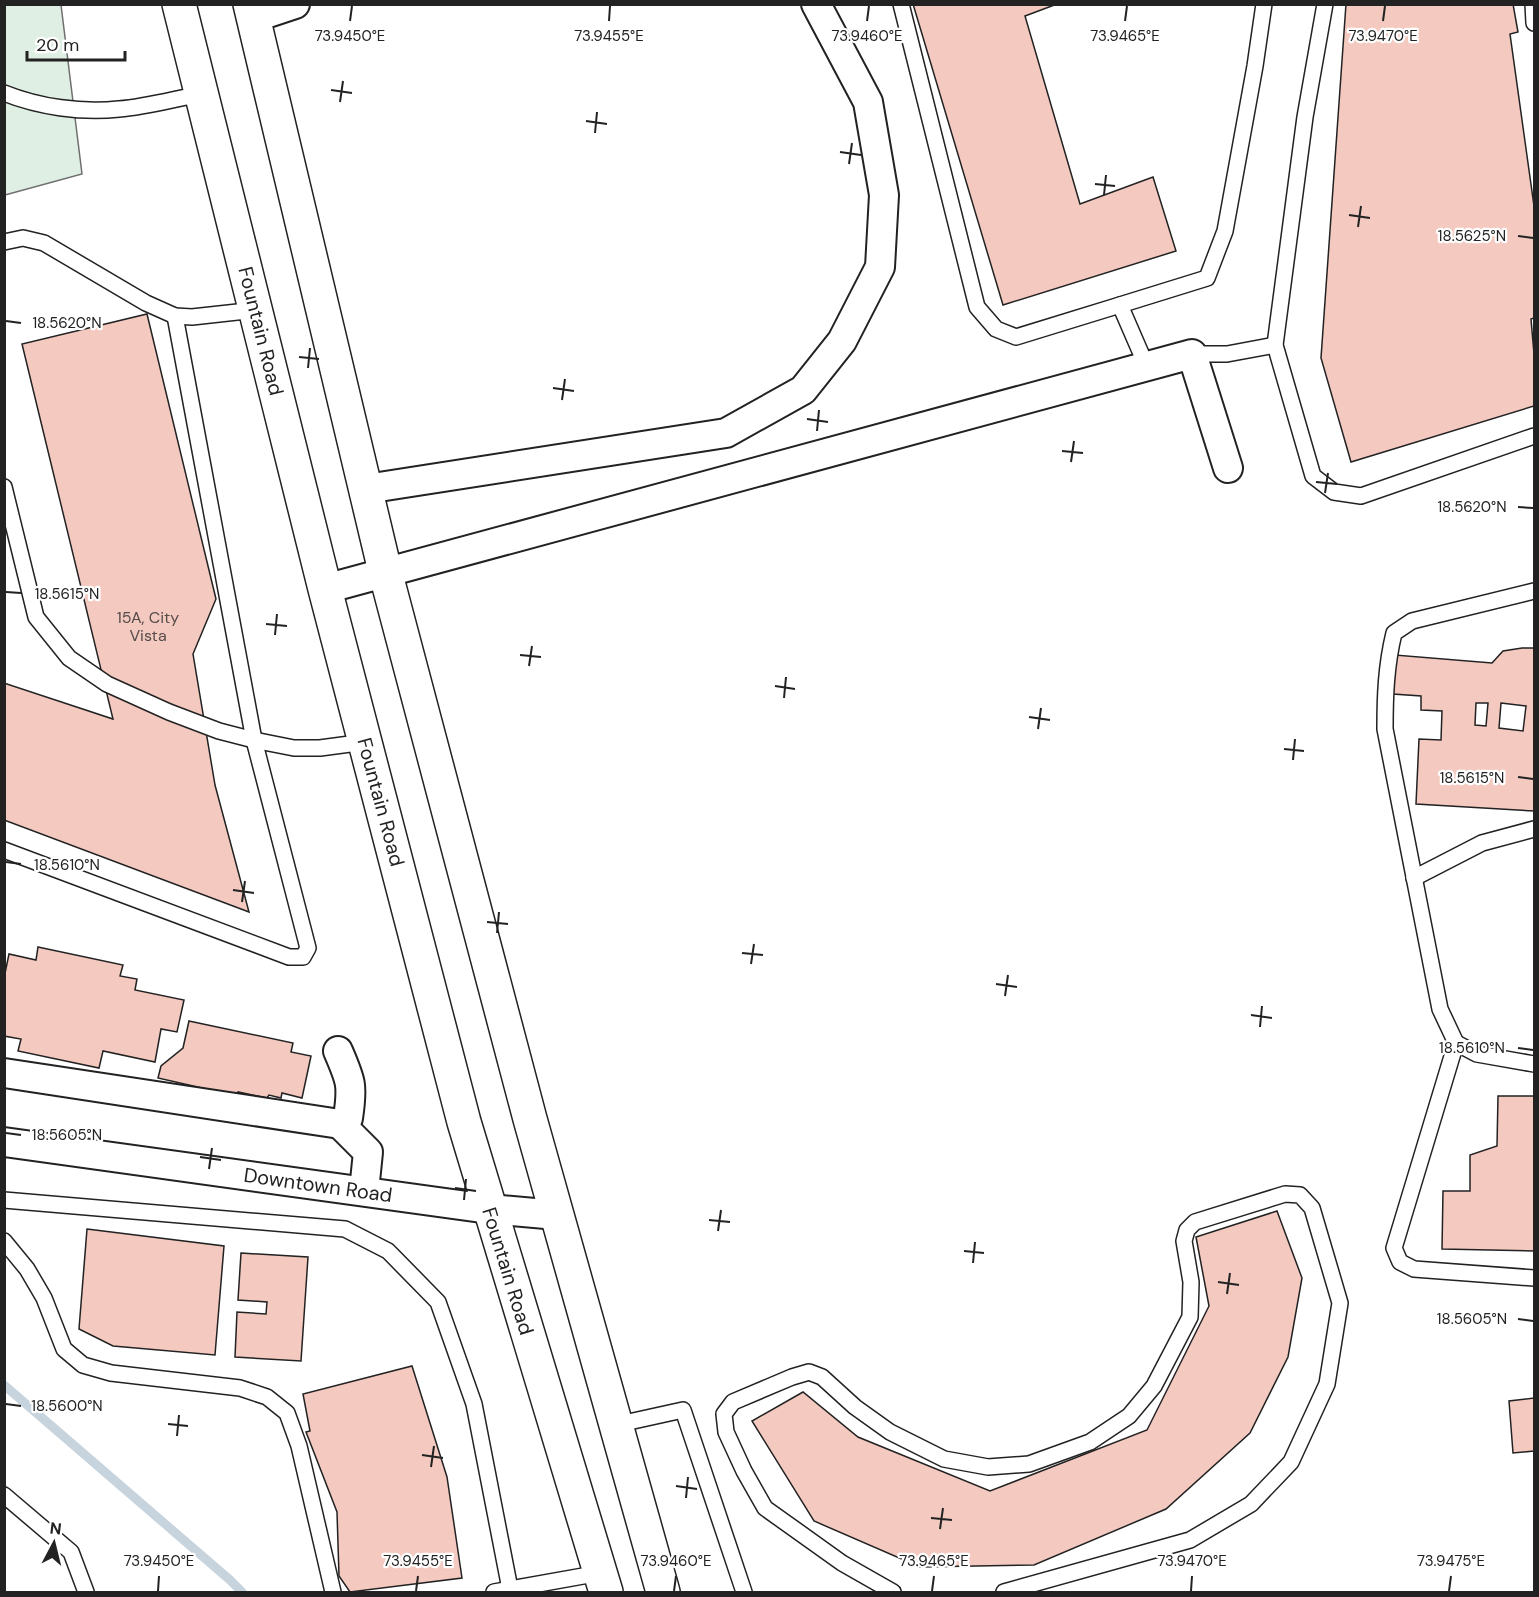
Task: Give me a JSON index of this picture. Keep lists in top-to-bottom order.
{
  "streets": {
    "street": ["Fountain Road", "Downtown Road"]
  },
  "crossings": [
    ["Fountain Road", "Downtown Road"]
  ],
  "house_numbers": ["15A, City Vista"],
  "scale_bar": "20 m",
  "north": "top",
  "coordinates": [
    "73.9450°E",
    "73.9455°E",
    "73.9460°E",
    "73.9465°E",
    "73.9470°E",
    "18.5625°N",
    "18.5620°N",
    "18.5615°N",
    "18.5610°N",
    "18.5605°N",
    "18.5600°N",
    "73.9475°E"
  ]
}
